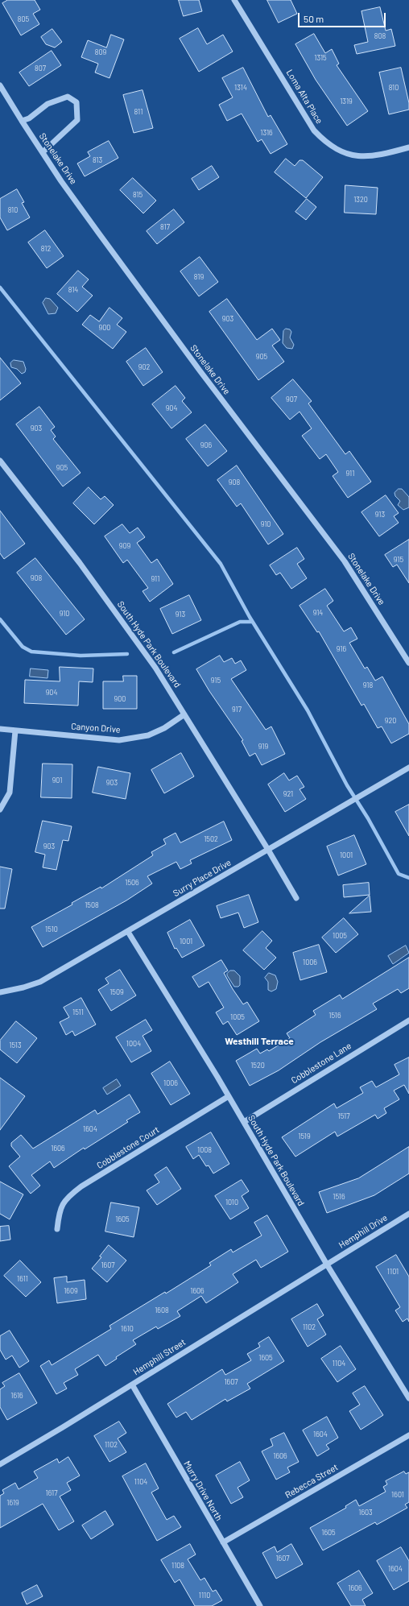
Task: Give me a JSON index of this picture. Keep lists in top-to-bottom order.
{
  "streets": {
    "street": [
      "Loma Alta Place",
      "Stonelake Drive",
      "South Hyde Park Boulevard",
      "Canyon Drive",
      "Surry Place Drive",
      "Cobblestone Lane",
      "Cobblestone Court",
      "Hemphill Drive",
      "Hemphill Street",
      "Rebecca Street",
      "Murry Drive North"
    ]
  },
  "crossings": [
    ["South Hyde Park Boulevard", "Canyon Drive"],
    ["South Hyde Park Boulevard", "Surry Place Drive"],
    ["South Hyde Park Boulevard", "Cobblestone Lane"],
    ["South Hyde Park Boulevard", "Cobblestone Court"],
    ["South Hyde Park Boulevard", "Hemphill Drive"],
    ["South Hyde Park Boulevard", "Hemphill Street"],
    ["Hemphill Drive", "Hemphill Street"],
    ["Hemphill Street", "Murry Drive North"],
    ["Rebecca Street", "Murry Drive North"]
  ],
  "districts": ["Westhill Terrace"],
  "house_numbers": [
    "805",
    "808",
    "809",
    "1315",
    "807",
    "1314",
    "810",
    "1319",
    "811",
    "1316",
    "813",
    "815",
    "1320",
    "810",
    "817",
    "812",
    "819",
    "814",
    "903",
    "900",
    "905",
    "902",
    "907",
    "904",
    "903",
    "906",
    "905",
    "911",
    "908",
    "913",
    "910",
    "909",
    "915",
    "908",
    "911",
    "914",
    "910",
    "913",
    "916",
    "915",
    "918",
    "904",
    "900",
    "917",
    "920",
    "919",
    "901",
    "903",
    "921",
    "1502",
    "903",
    "1001",
    "1506",
    "1508",
    "1510",
    "1005",
    "1001",
    "1006",
    "1509",
    "1511",
    "1516",
    "1005",
    "1004",
    "1513",
    "1520",
    "1006",
    "1517",
    "1604",
    "1519",
    "1606",
    "1008",
    "1516",
    "1010",
    "1605",
    "1607",
    "1101",
    "1611",
    "1609",
    "1606",
    "1608",
    "1102",
    "1610",
    "1605",
    "1104",
    "1607",
    "1616",
    "1604",
    "1102",
    "1606",
    "1104",
    "1617",
    "1601",
    "1619",
    "1603",
    "1605",
    "1607",
    "1108",
    "1604",
    "1606",
    "1110"
  ],
  "scale_bar": "50 m"
}
